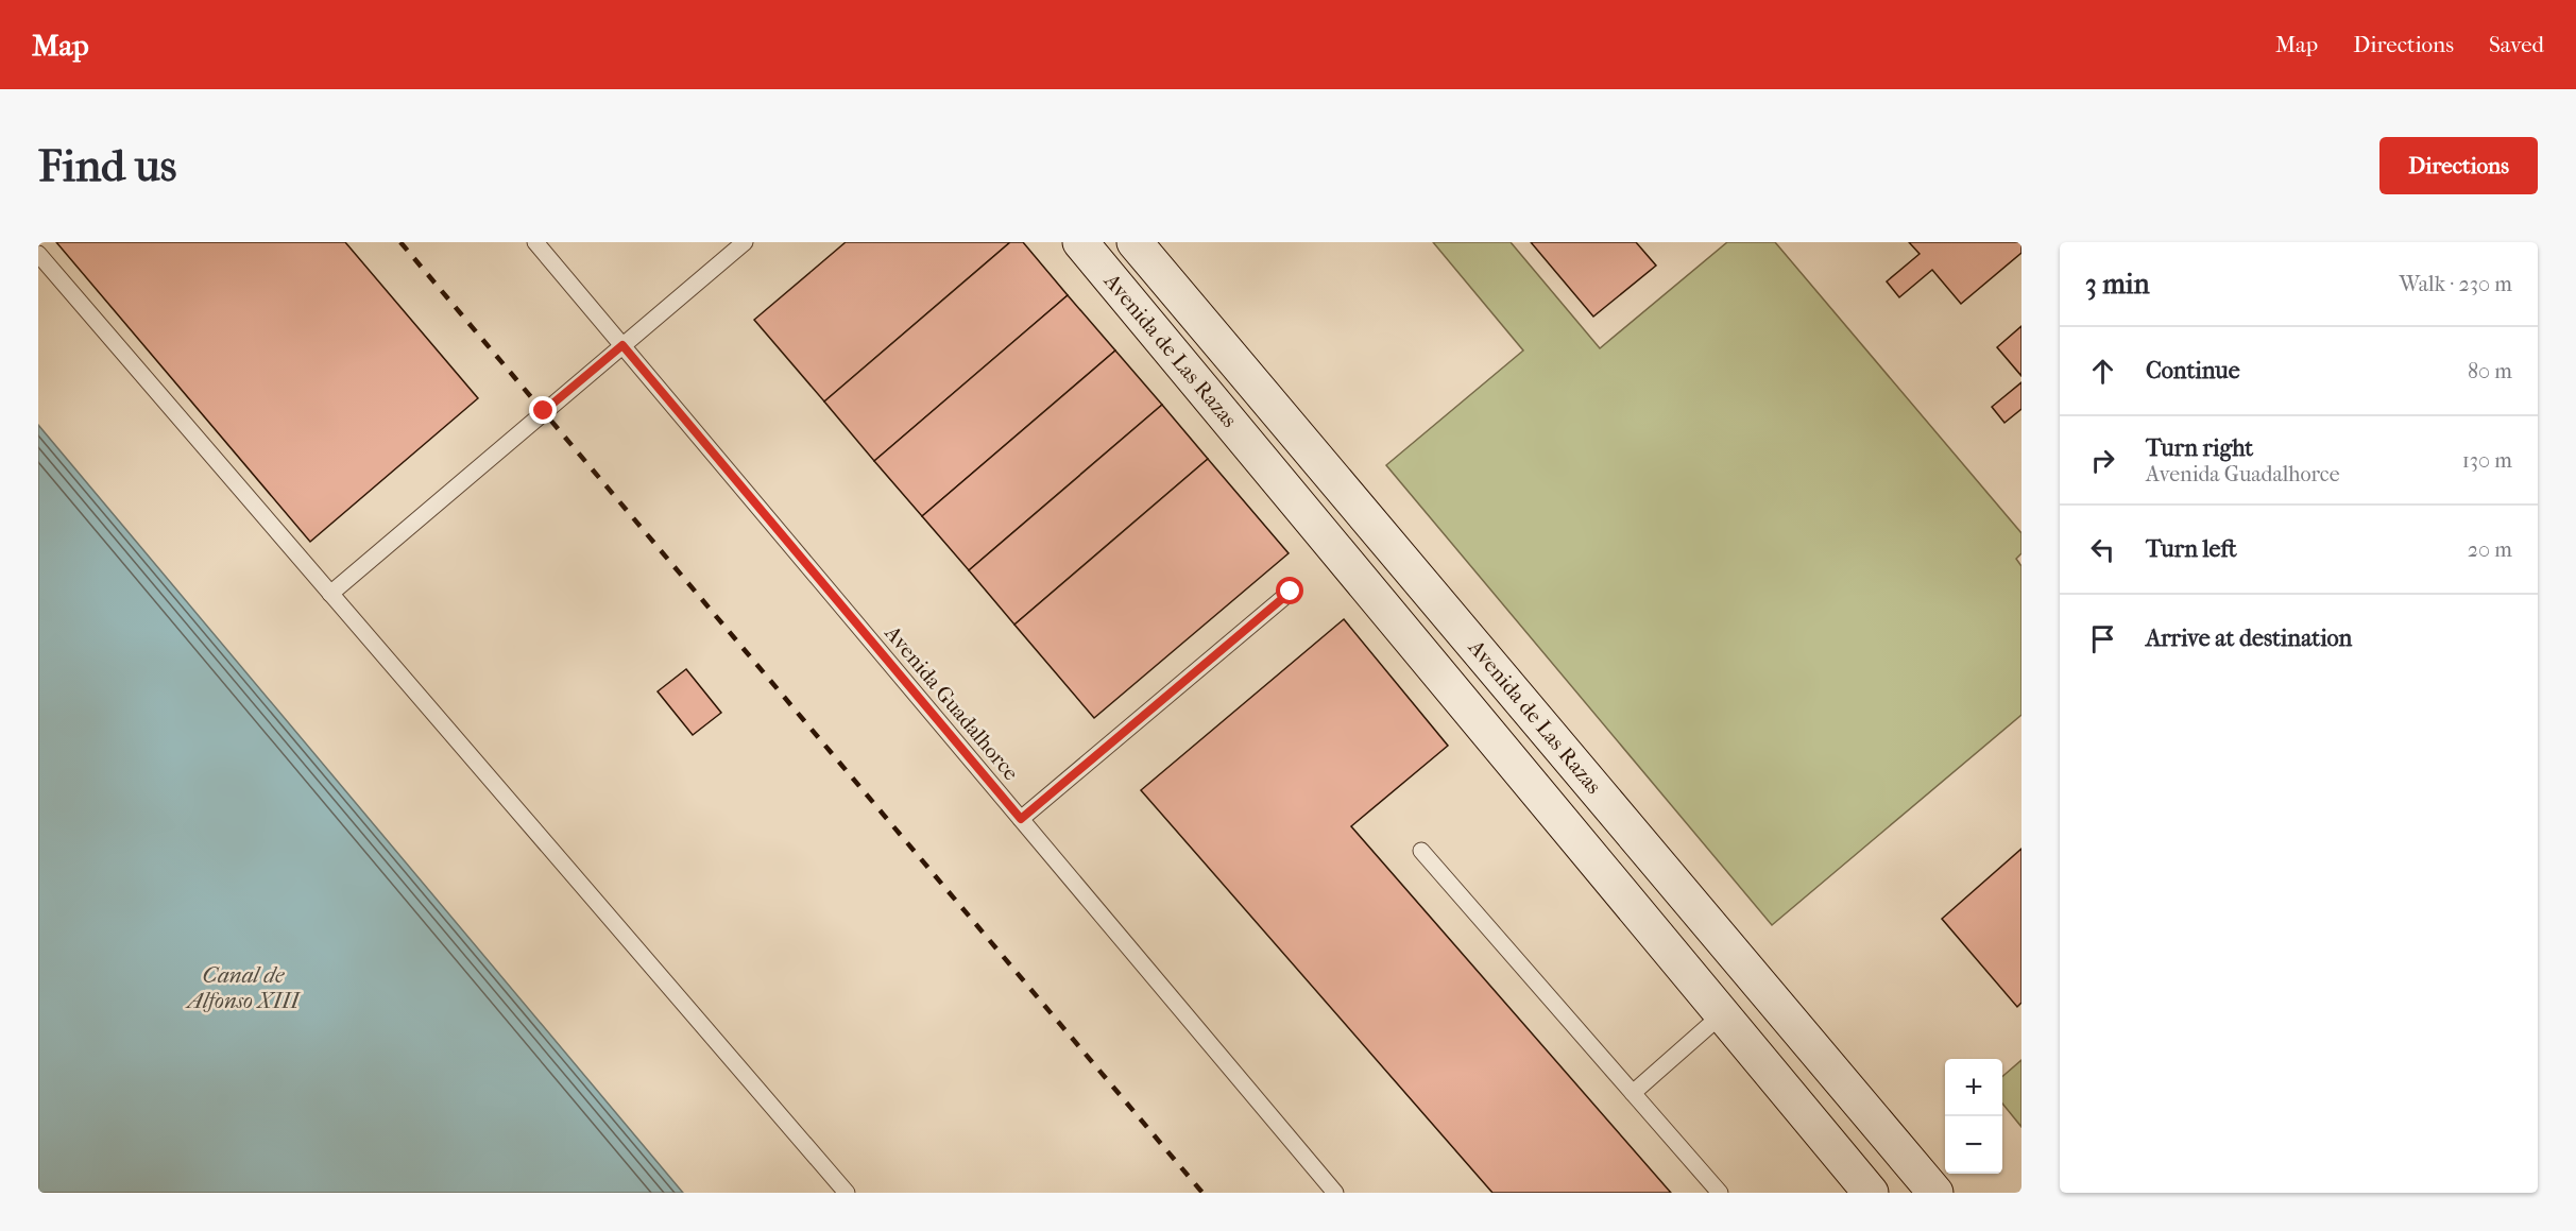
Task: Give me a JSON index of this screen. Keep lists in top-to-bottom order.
{
  "streets": {
    "main road": ["Avenida de Las Razas"],
    "lane": ["Avenida Guadalhorce"]
  },
  "water": ["Canal de Alfonso XIII"],
  "page": {
    "header": "Map",
    "nav": ["Map", "Directions", "Saved"],
    "buttons": "Directions",
    "title": "Find us",
    "heading": ["3 min", "Walk · 230 m"],
    "list": [
      ["Continue", "80 m"],
      ["Turn right", "Avenida Guadalhorce", "130 m"],
      ["Turn left", "20 m"],
      "Arrive at destination"
    ],
    "map_buttons": ["+", "−"]
  }
}
